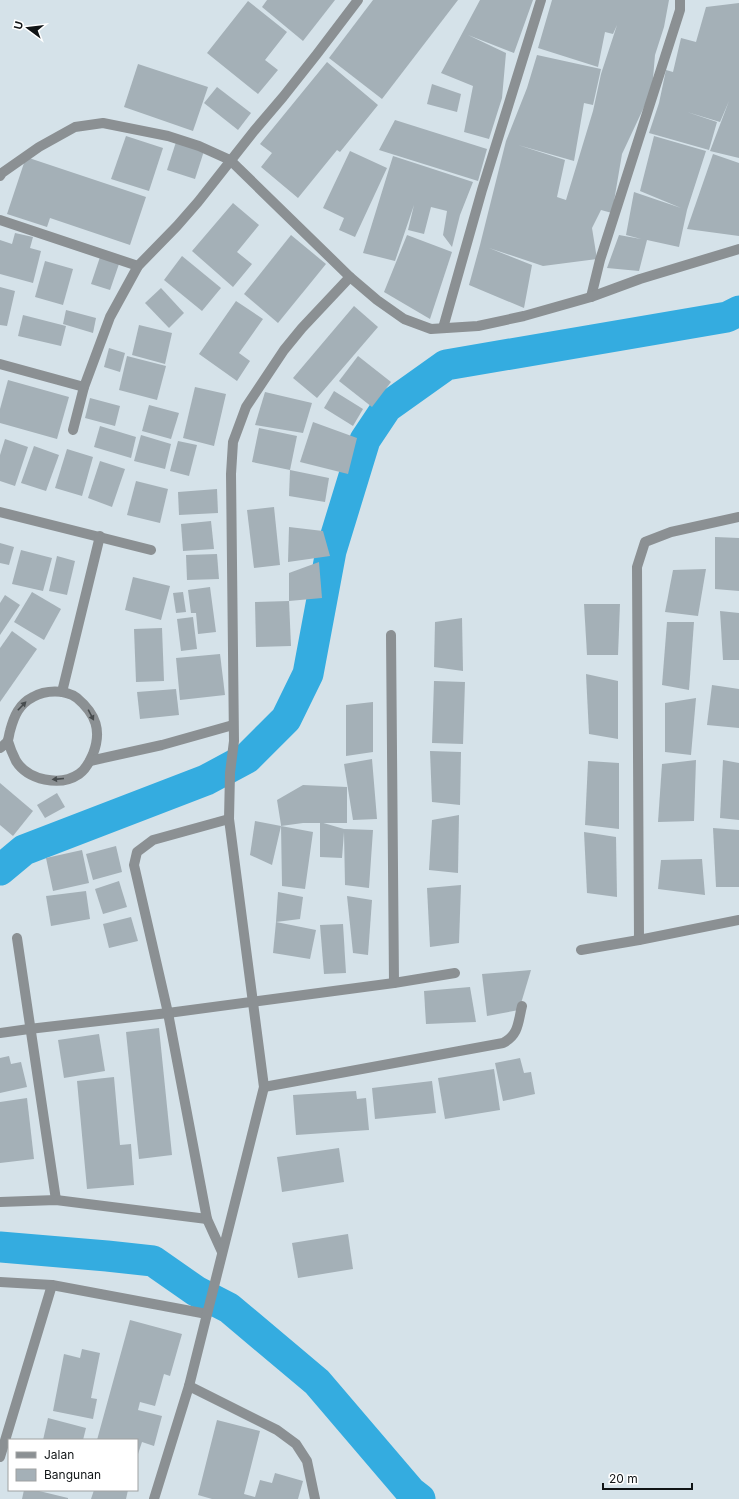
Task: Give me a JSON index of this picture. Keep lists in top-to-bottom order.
{
  "legend": ["Jalan", "Bangunan"],
  "scale_bar": "20 m",
  "north": "left"
}
